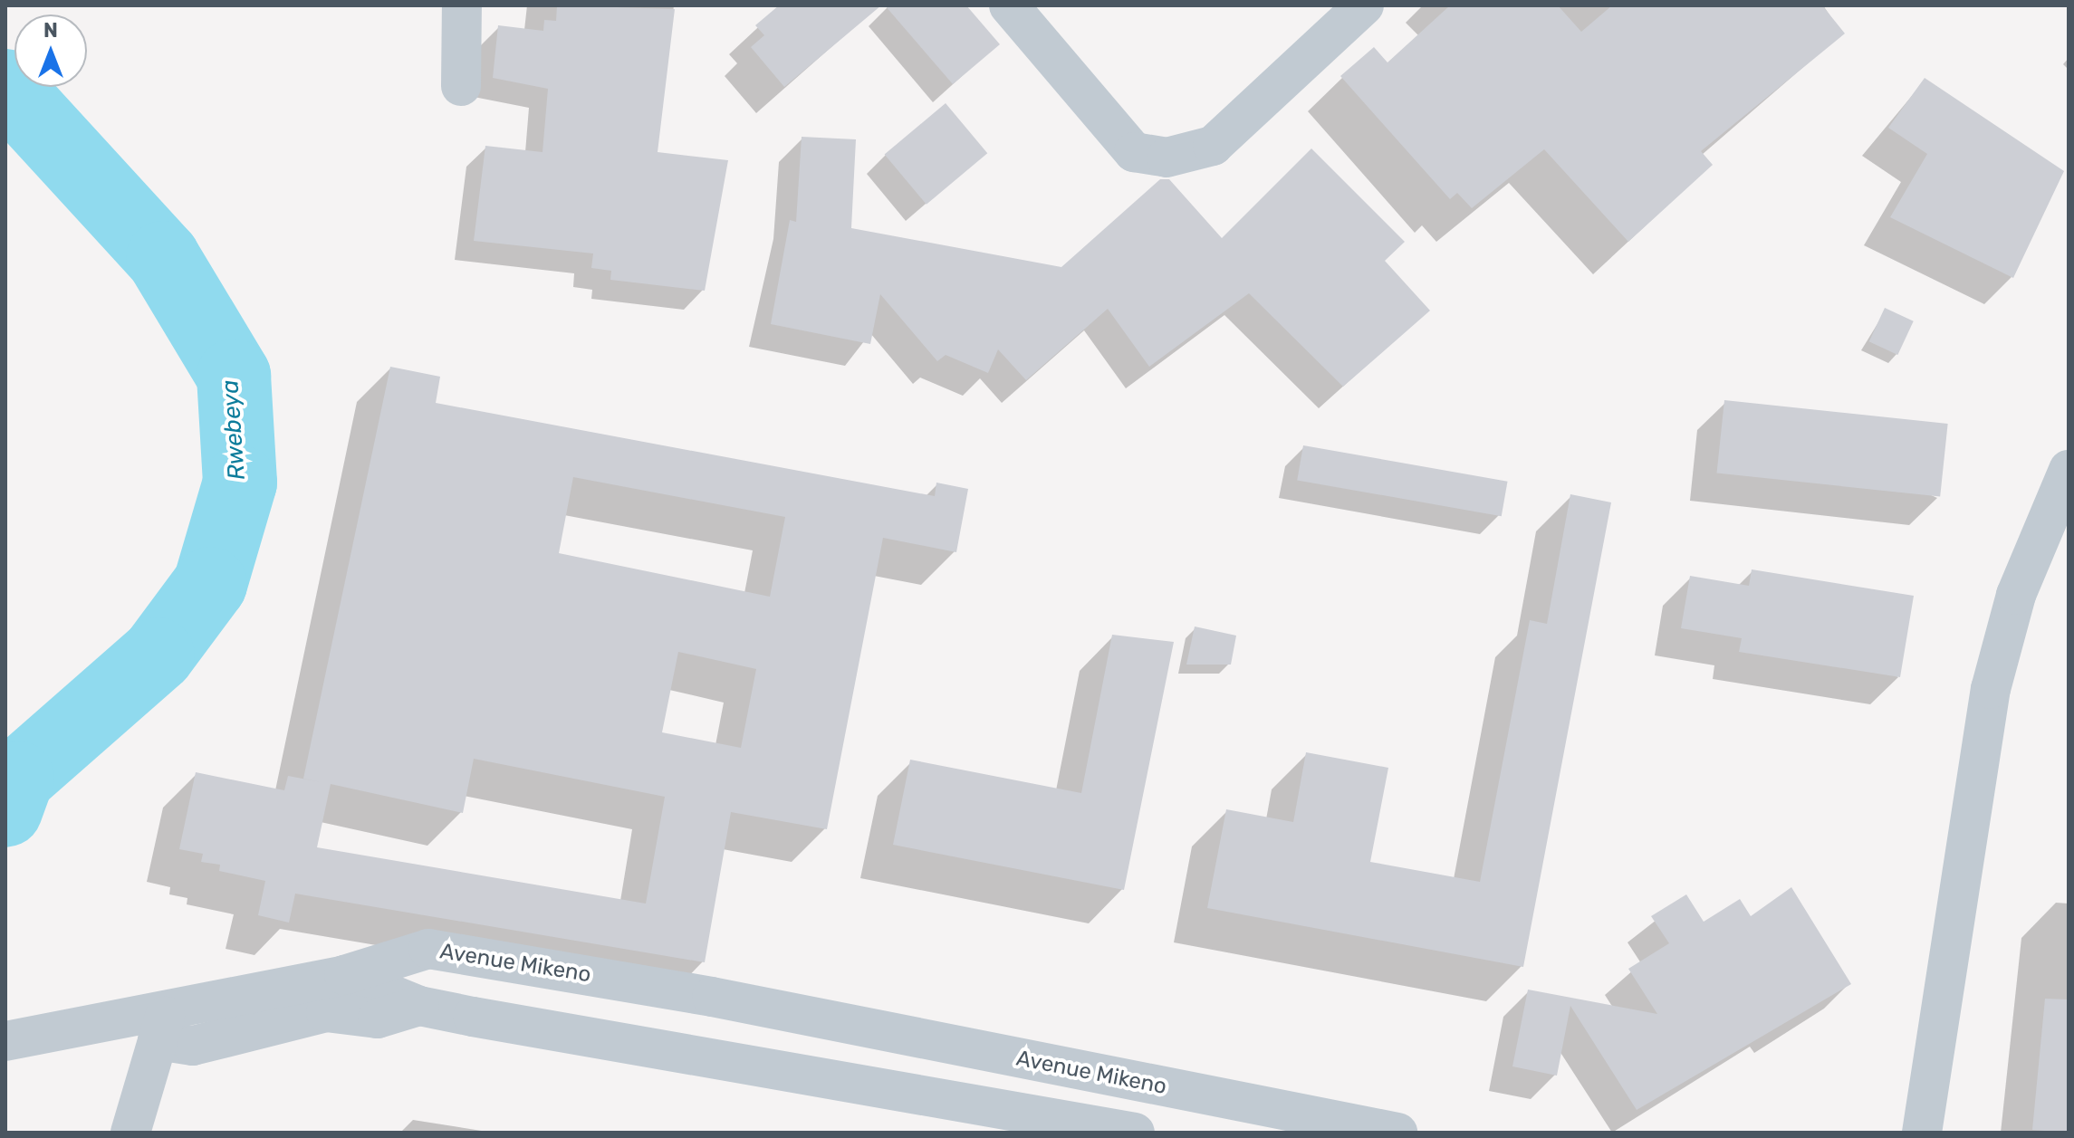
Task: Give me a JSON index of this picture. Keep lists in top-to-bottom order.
{
  "streets": {
    "street": ["Avenue Mikeno"]
  },
  "water": ["Rwebeya"],
  "north": "top"
}
